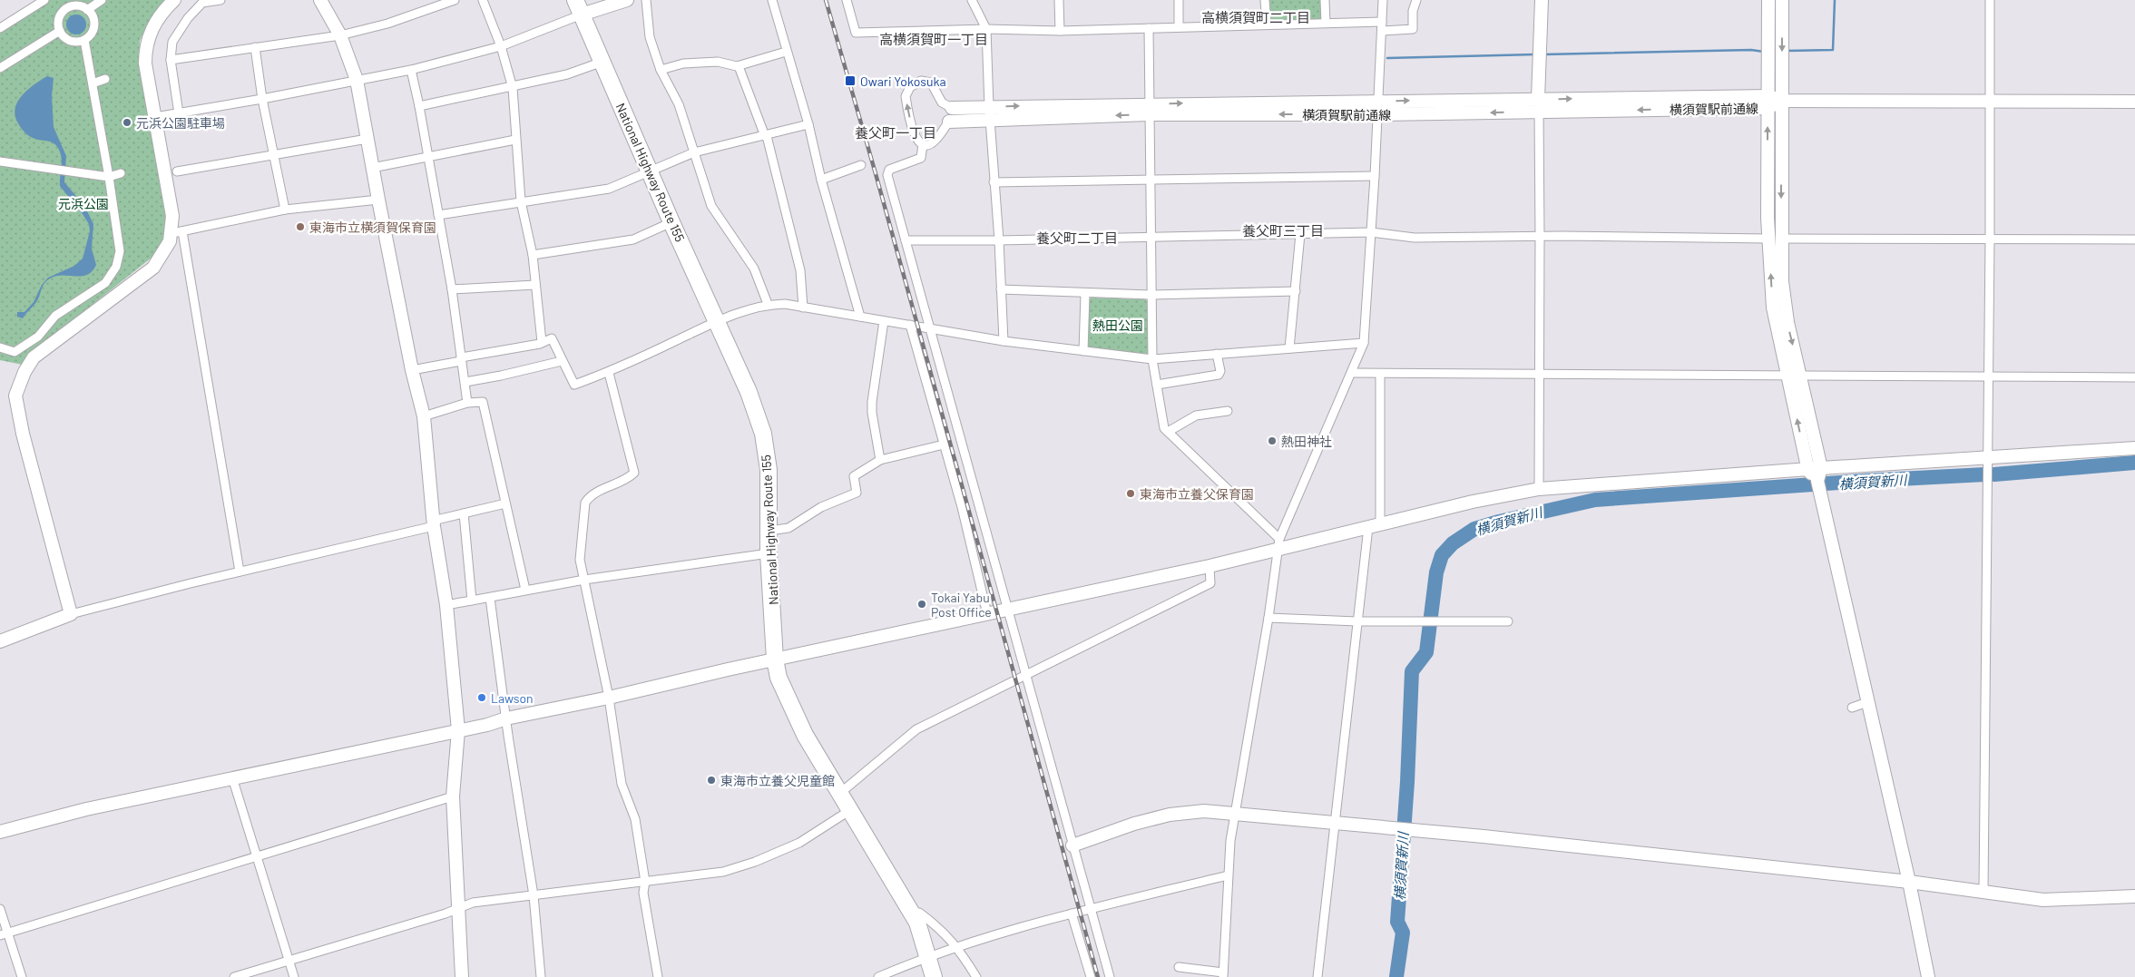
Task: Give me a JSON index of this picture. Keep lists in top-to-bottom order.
{
  "streets": {
    "highway": ["National Highway Route 155"],
    "street": ["横須賀駅前通線"]
  },
  "districts": [
    "高横須賀町二丁目",
    "高横須賀町一丁目",
    "養父町一丁目",
    "養父町三丁目",
    "養父町二丁目"
  ],
  "water": ["横須賀新川"],
  "parks": ["元浜公園", "熱田公園"],
  "places": {
    "transit": ["Owari Yokosuka"],
    "other": [
      "元浜公園駐車場",
      "東海市立横須賀保育園",
      "熱田神社",
      "東海市立養父保育園",
      "Tokai Yabu Post Office",
      "Lawson",
      "東海市立養父児童館"
    ]
  }
}
